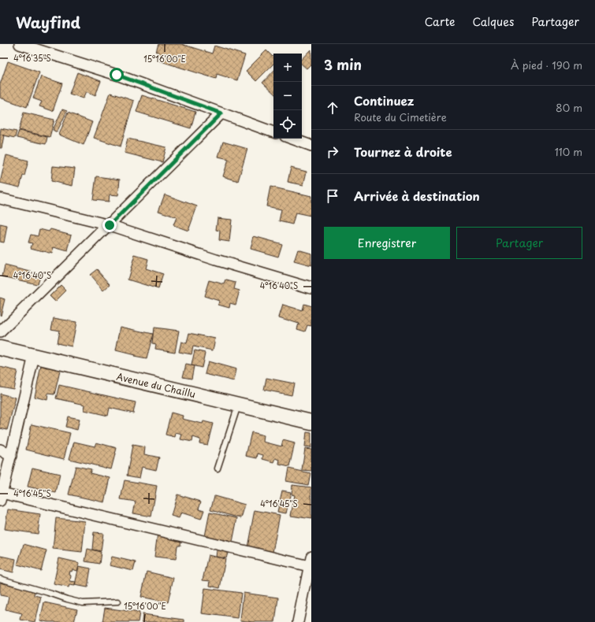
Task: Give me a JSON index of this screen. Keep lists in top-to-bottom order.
{
  "streets": {
    "street": ["Avenue du Chaillu"]
  },
  "page": {
    "header": "Wayfind",
    "nav": ["Carte", "Calques", "Partager"],
    "heading": ["3 min", "À pied · 190 m"],
    "map_buttons": ["+", "−"],
    "list": [
      ["Continuez", "Route du Cimetière", "80 m"],
      ["Tournez à droite", "110 m"],
      "Arrivée à destination"
    ],
    "buttons": ["Enregistrer", "Partager"]
  },
  "coordinates": [
    "4°16'35\"S",
    "15°16'00\"E",
    "4°16'40\"S",
    "4°16'45\"S"
  ]
}
